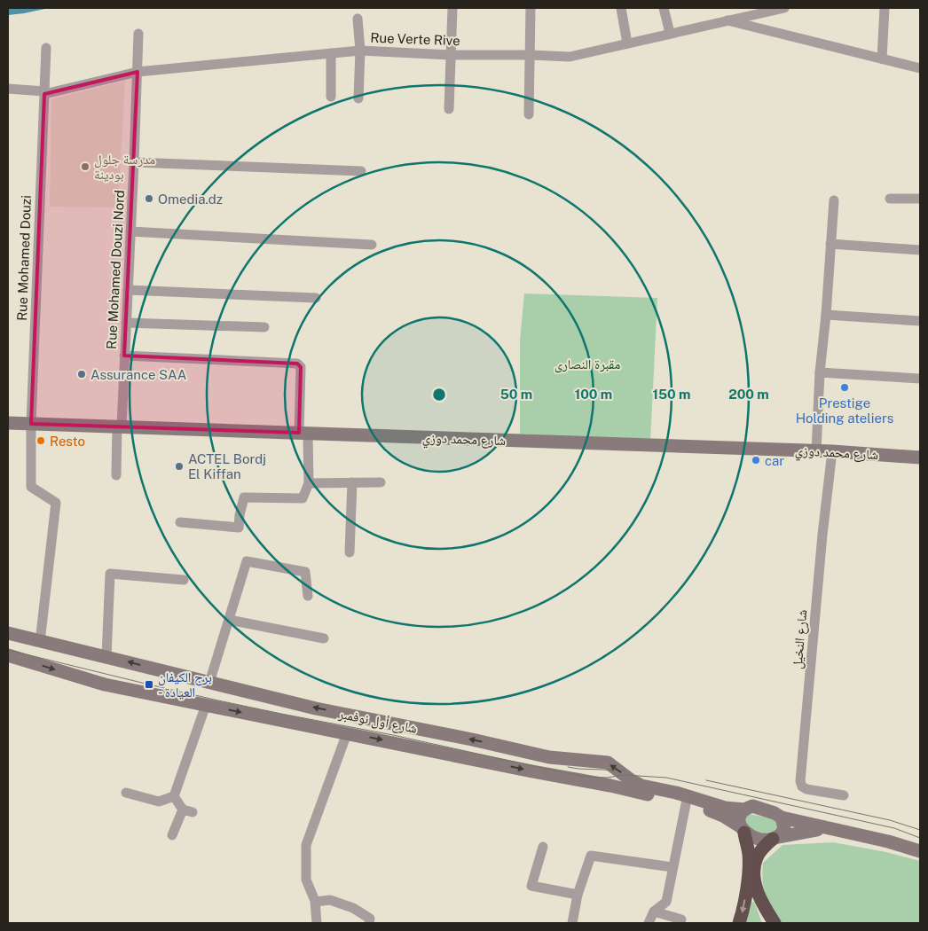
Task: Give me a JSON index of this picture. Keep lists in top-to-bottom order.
{
  "streets": {
    "main road": ["شارع محمد دوزي", "شارع أول نوفمبر"],
    "street": [
      "Rue Verte Rive",
      "Rue Mohamed Douzi",
      "Rue Mohamed Douzi Nord",
      "شارع النخيل"
    ]
  },
  "crossings": [
    ["Rue Verte Rive", "Rue Mohamed Douzi"],
    ["Rue Verte Rive", "Rue Mohamed Douzi Nord"],
    ["Rue Mohamed Douzi", "شارع محمد دوزي"],
    ["Rue Mohamed Douzi", "شارع أول نوفمبر"],
    ["Rue Mohamed Douzi Nord", "شارع محمد دوزي"],
    ["شارع محمد دوزي", "شارع النخيل"]
  ],
  "parks": ["مقبرة النصارى"],
  "places": {
    "other": [
      "مدرسة جلول بودينة",
      "Omedia.dz",
      "Assurance SAA",
      "Prestige Holding ateliers",
      "Resto",
      "car",
      "ACTEL Bordj El Kiffan"
    ],
    "transit": ["برج الكيفان - العيادة"]
  },
  "rings": [
    "50 m",
    "100 m",
    "150 m",
    "200 m"
  ]
}
